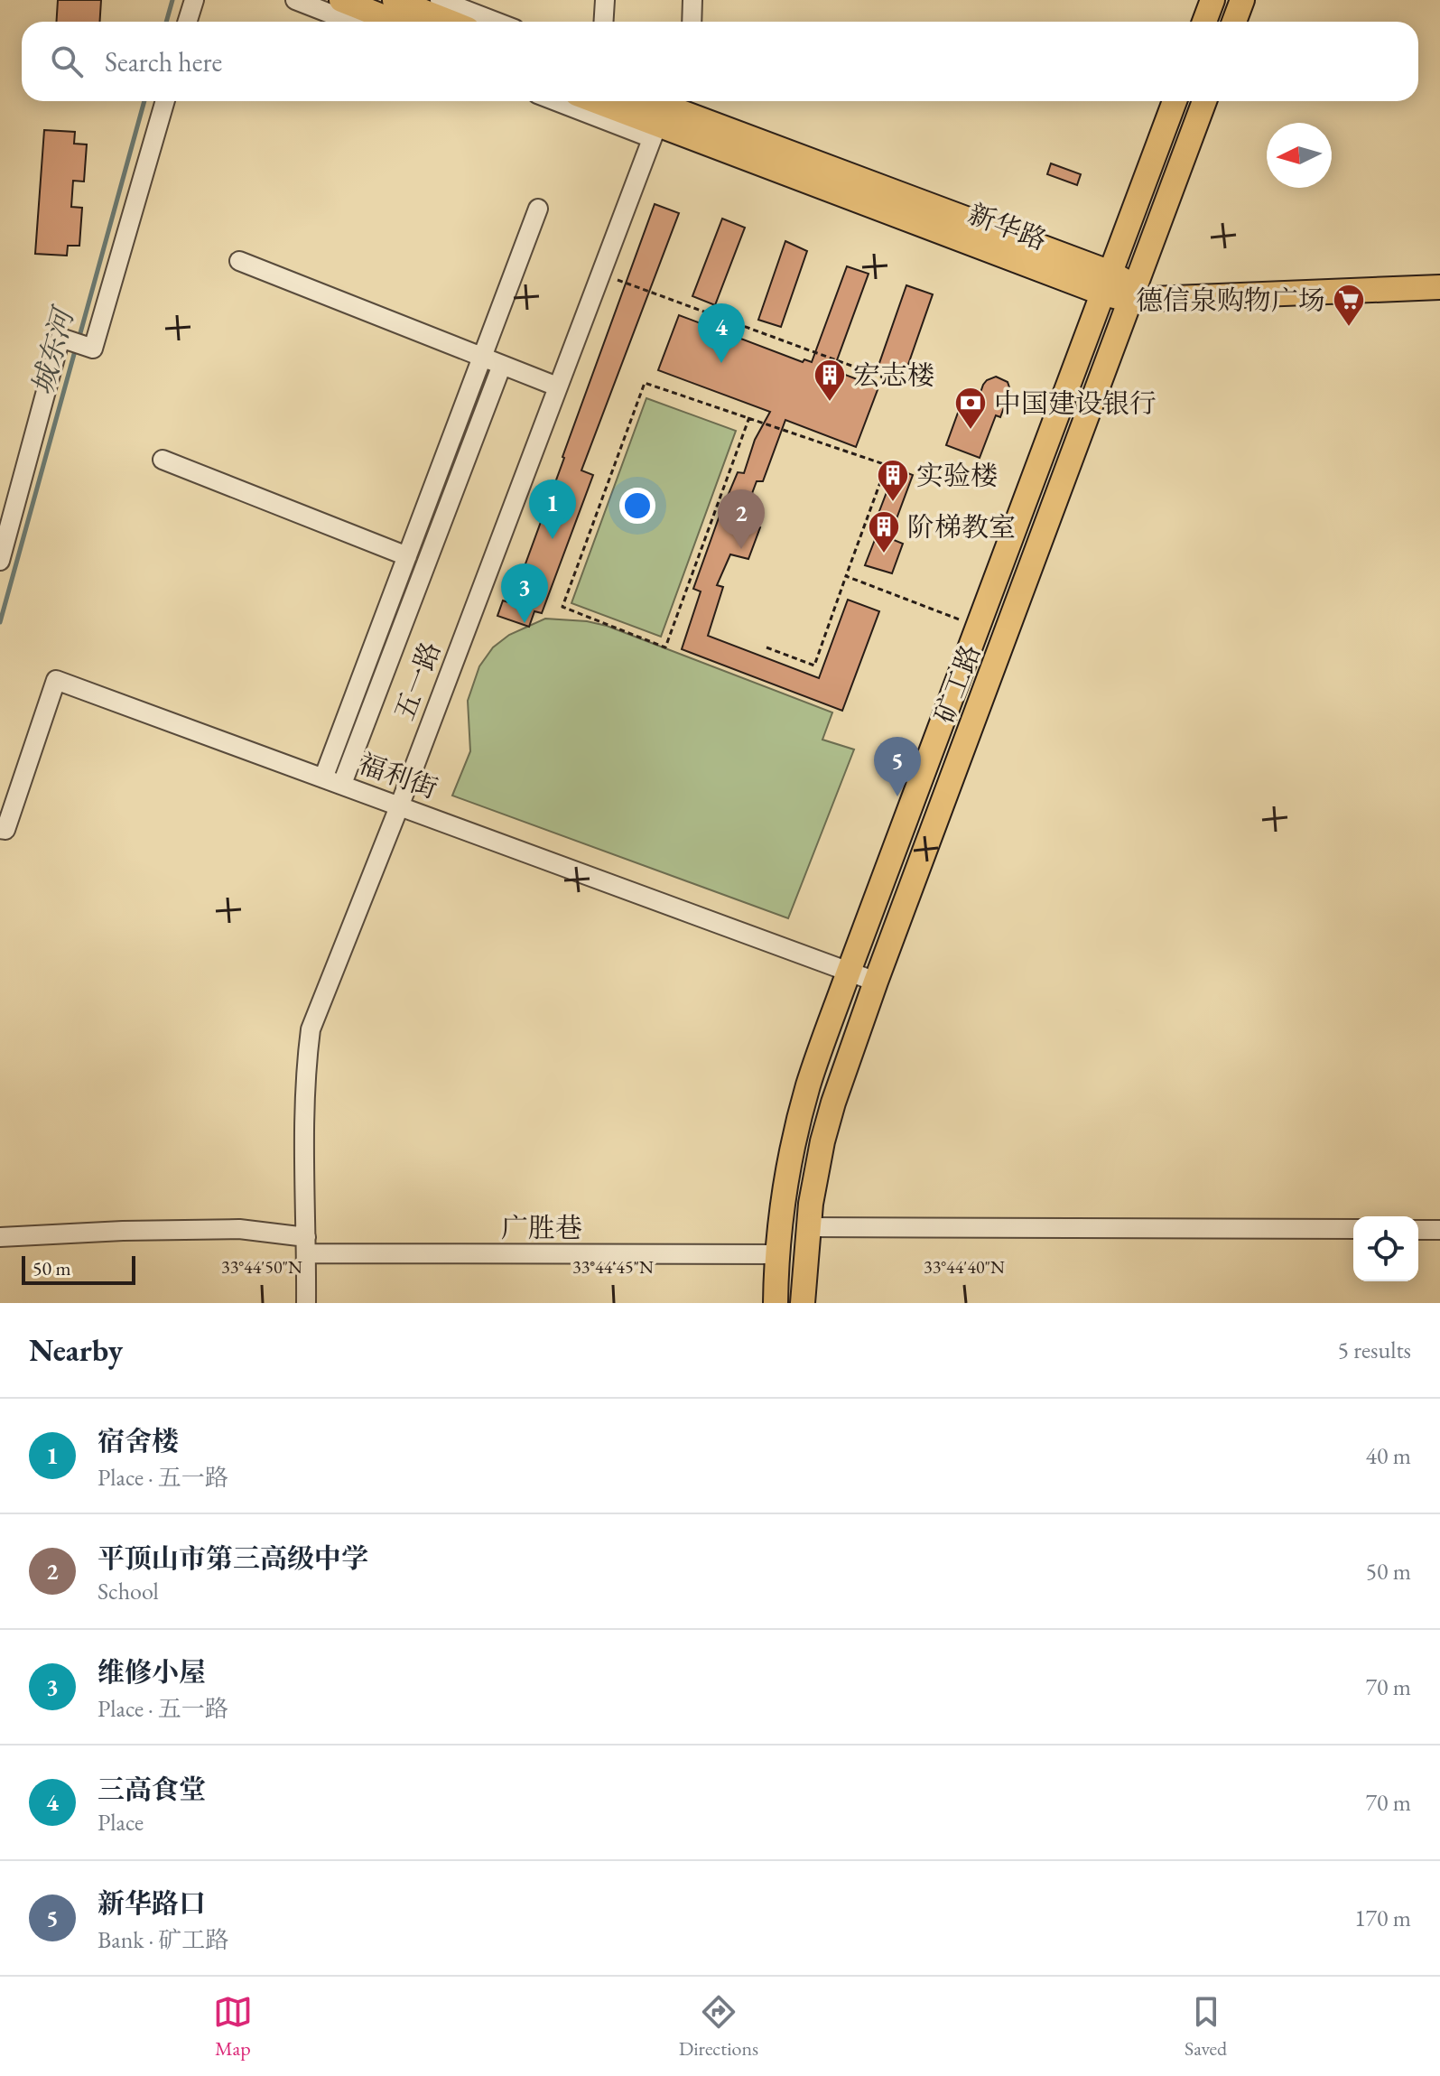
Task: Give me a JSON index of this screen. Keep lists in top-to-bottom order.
{
  "streets": {
    "main road": ["新华路", "矿工路"],
    "street": ["五一路", "福利街", "广胜巷"]
  },
  "crossings": [
    ["新华路", "五一路"],
    ["新华路", "矿工路"],
    ["五一路", "福利街"],
    ["五一路", "广胜巷"],
    ["矿工路", "福利街"],
    ["矿工路", "广胜巷"]
  ],
  "water": ["城东河"],
  "places": {
    "supermarket": ["德信泉购物广场"],
    "building": ["宏志楼", "实验楼", "阶梯教室"],
    "bank": ["中国建设银行"]
  },
  "scale_bar": "50 m",
  "north": "left",
  "page": {
    "search": "Search here",
    "pins": [
      "4",
      "1",
      "2",
      "3",
      "5"
    ],
    "scale": "50 m",
    "heading": ["Nearby", "5 results"],
    "list": [
      {
        "mark": "1",
        "name": "宿舍楼",
        "note": "Place · 五一路",
        "value": "40 m"
      },
      {
        "mark": "2",
        "name": "平顶山市第三高级中学",
        "note": "School",
        "value": "50 m"
      },
      {
        "mark": "3",
        "name": "维修小屋",
        "note": "Place · 五一路",
        "value": "70 m"
      },
      {
        "mark": "4",
        "name": "三高食堂",
        "note": "Place",
        "value": "70 m"
      },
      {
        "mark": "5",
        "name": "新华路口",
        "note": "Bank · 矿工路",
        "value": "170 m"
      }
    ],
    "nav": ["Map", "Directions", "Saved"]
  },
  "coordinates": ["33°44'50\"N", "33°44'45\"N", "33°44'40\"N"]
}
